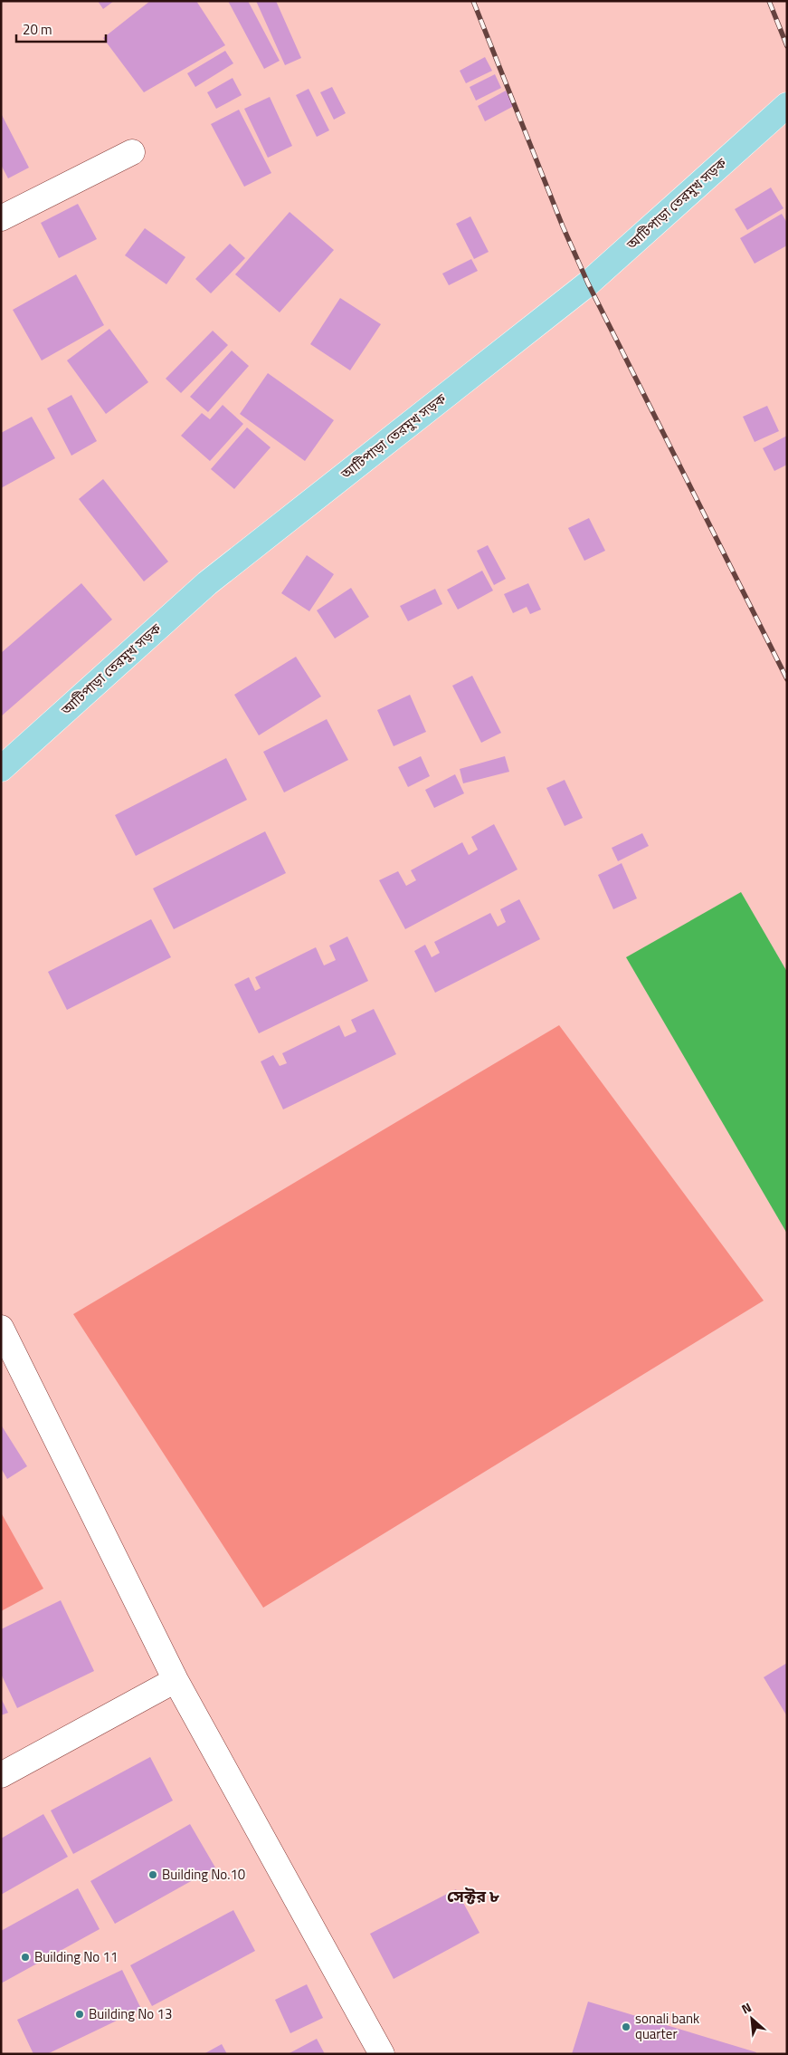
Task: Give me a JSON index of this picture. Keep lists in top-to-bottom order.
{
  "streets": {
    "main road": ["আটিপাড়া তেরমুখ সড়ক"]
  },
  "districts": ["সেক্টর ৮"],
  "places": [
    "Building No.10",
    "Building No 11",
    "Building No 13",
    "sonali bank quarter"
  ],
  "scale_bar": "20 m",
  "north": "top left"
}
